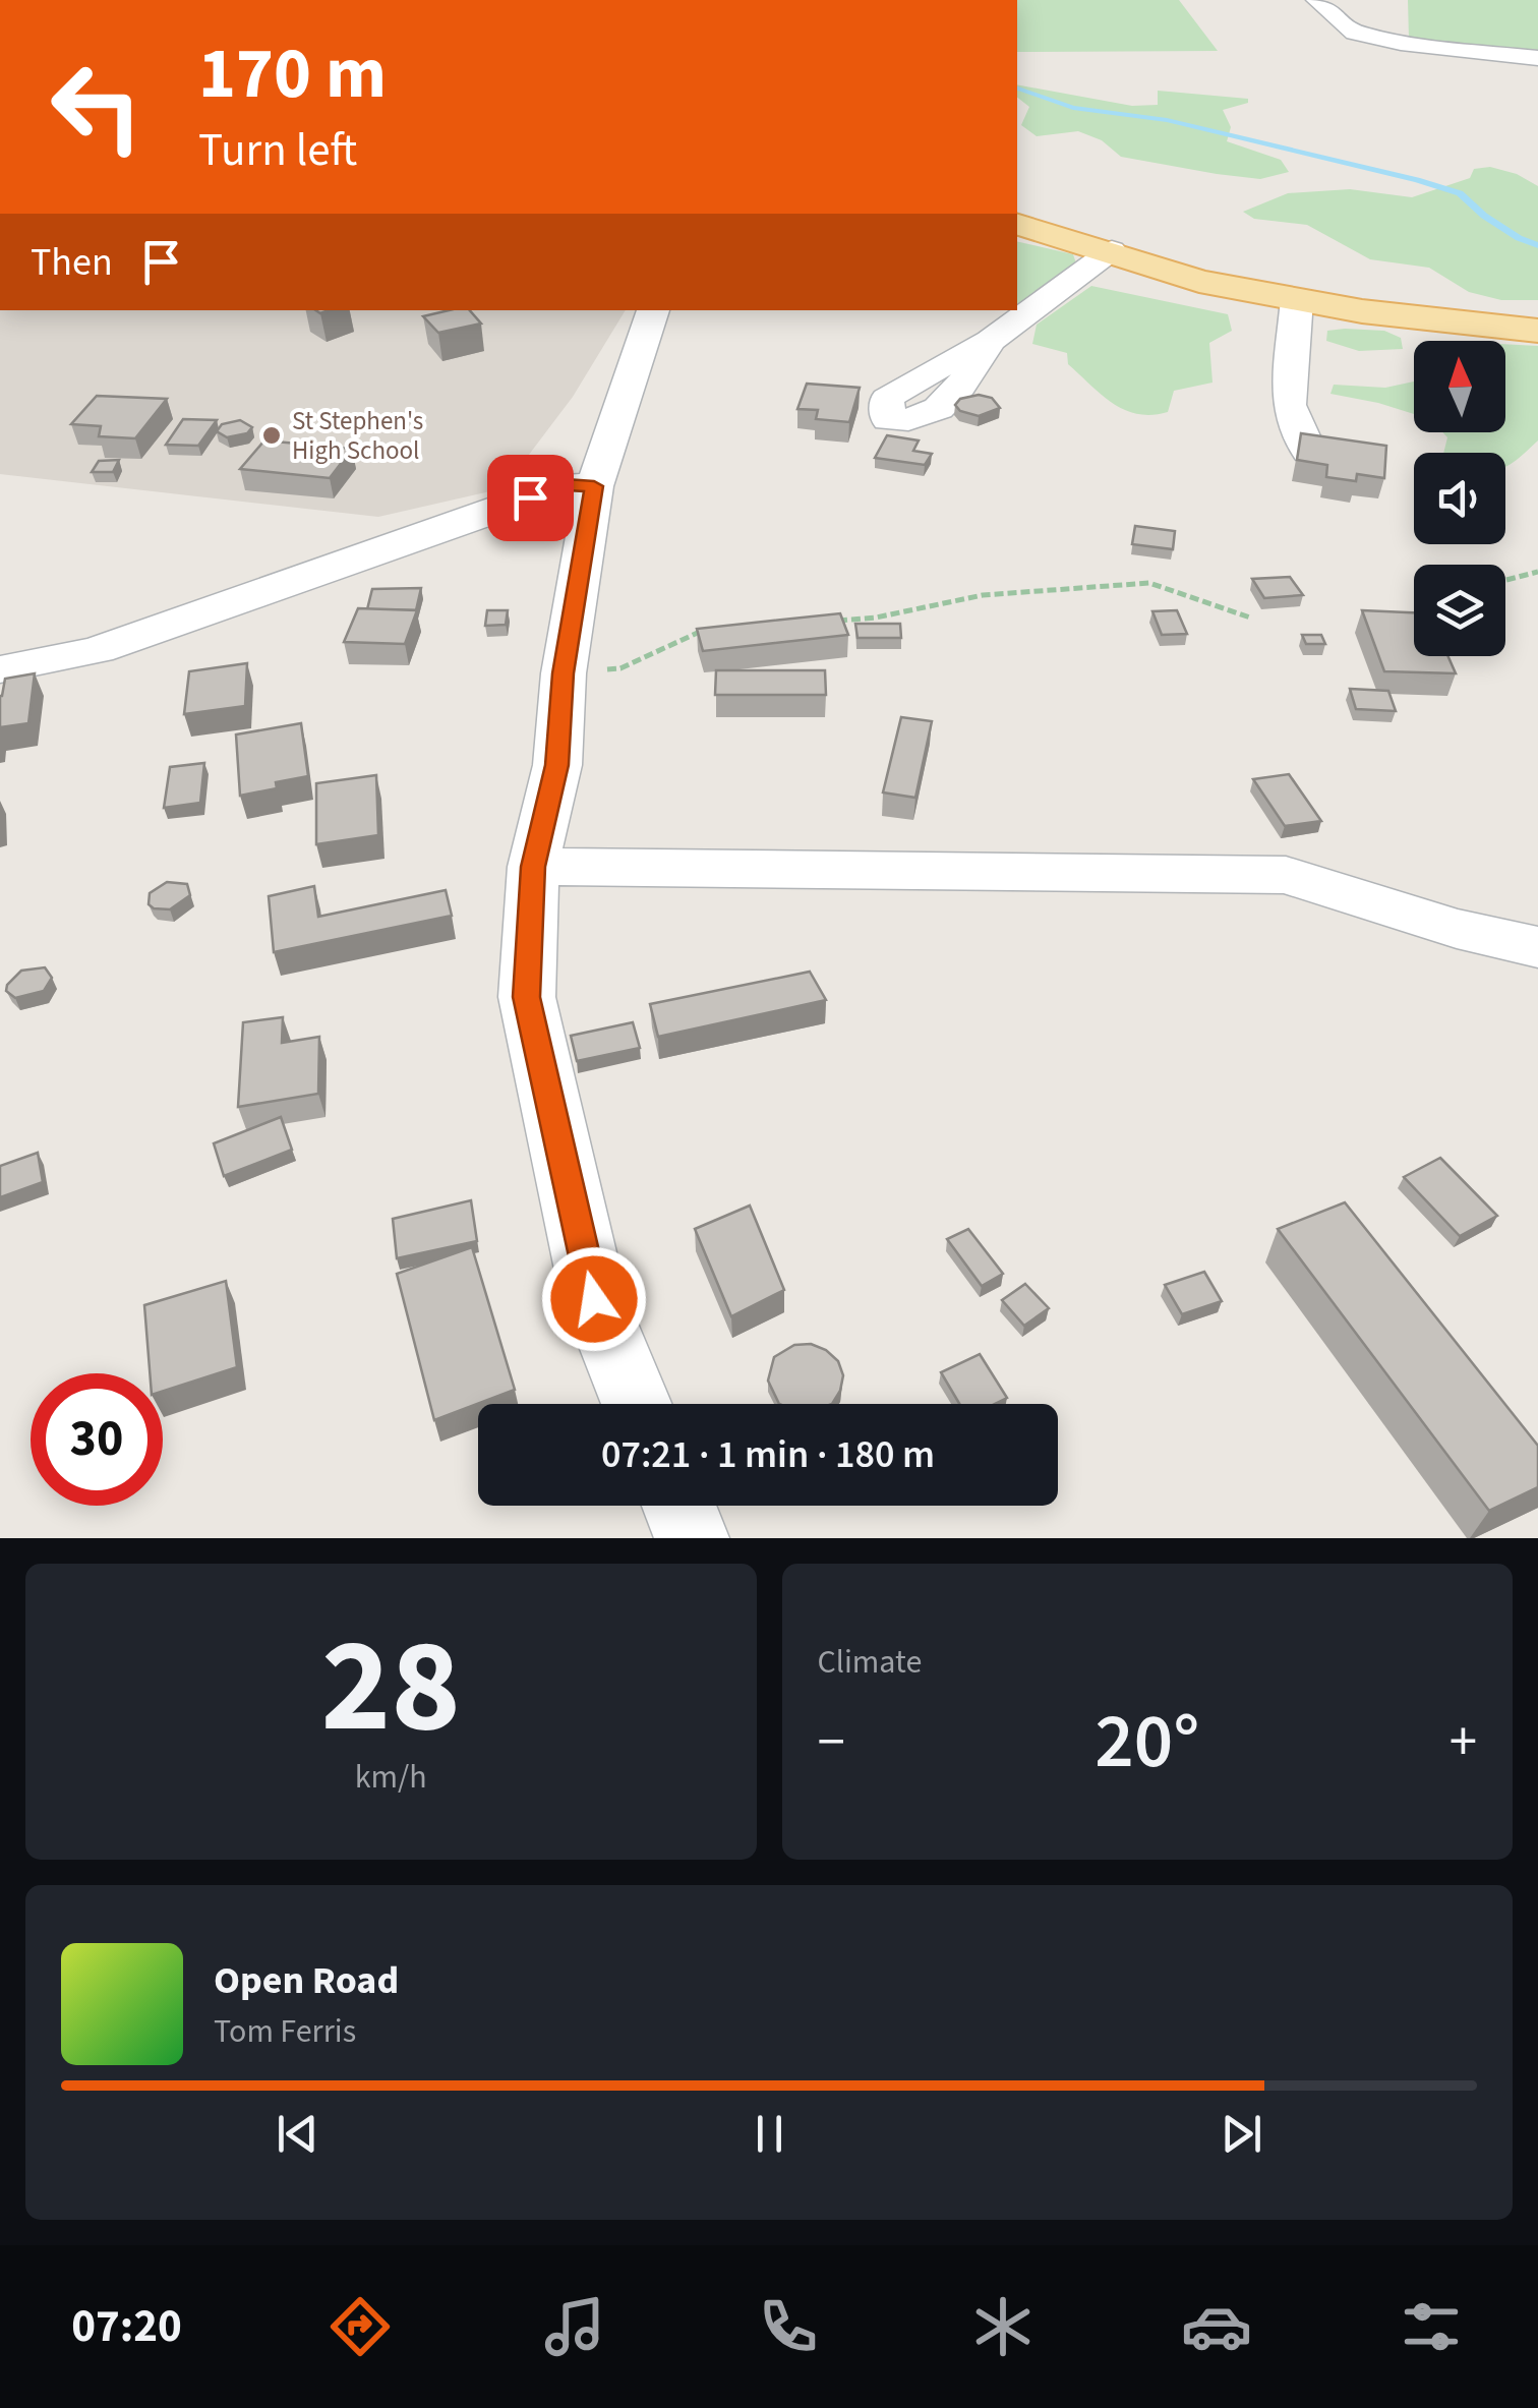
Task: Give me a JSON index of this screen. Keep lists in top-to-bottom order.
{
  "places": ["St Stephen's High School"],
  "north": "top",
  "page": {
    "turn": ["170 m", "Turn left"],
    "then": "Then",
    "limit": "30",
    "trip": "07:21 · 1 min · 180 m",
    "tile": [
      ["28", "km/h"],
      "Climate"
    ],
    "heat": ["−", "20°", "+"],
    "song": ["Open Road", "Tom Ferris"],
    "tabs": "07:20"
  }
}
